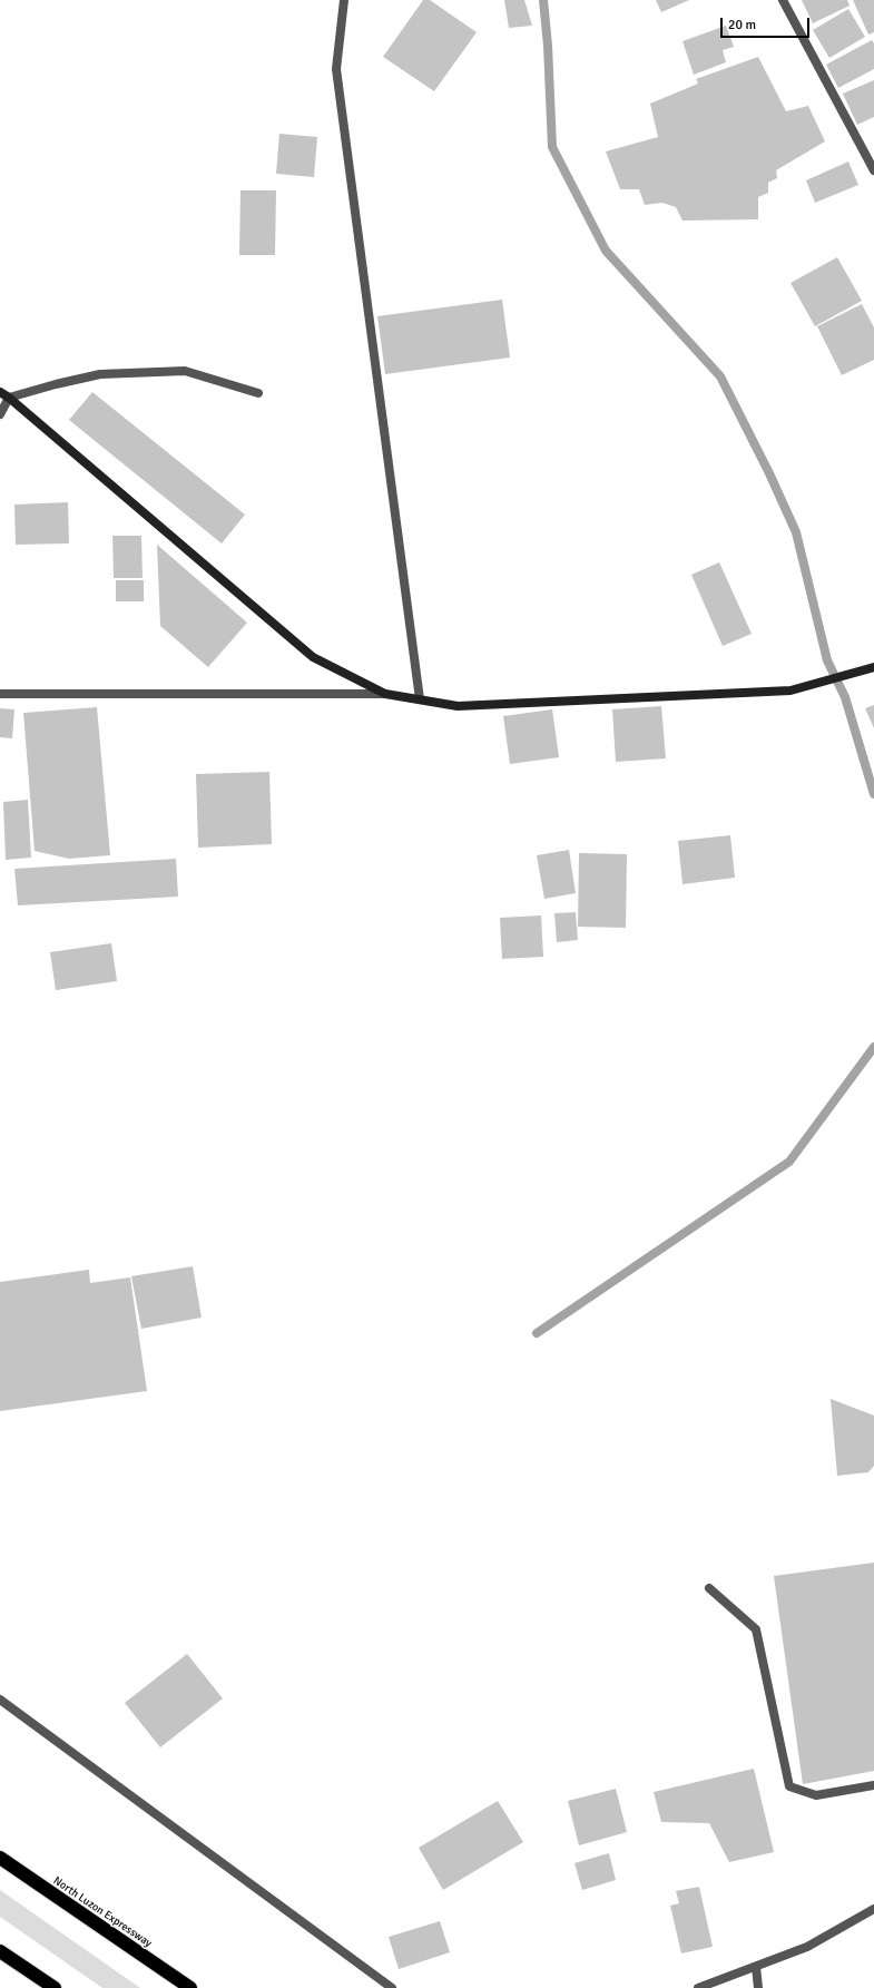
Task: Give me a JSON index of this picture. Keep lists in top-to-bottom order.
{
  "streets": {
    "highway": ["North Luzon Expressway"]
  },
  "scale_bar": "20 m"
}
